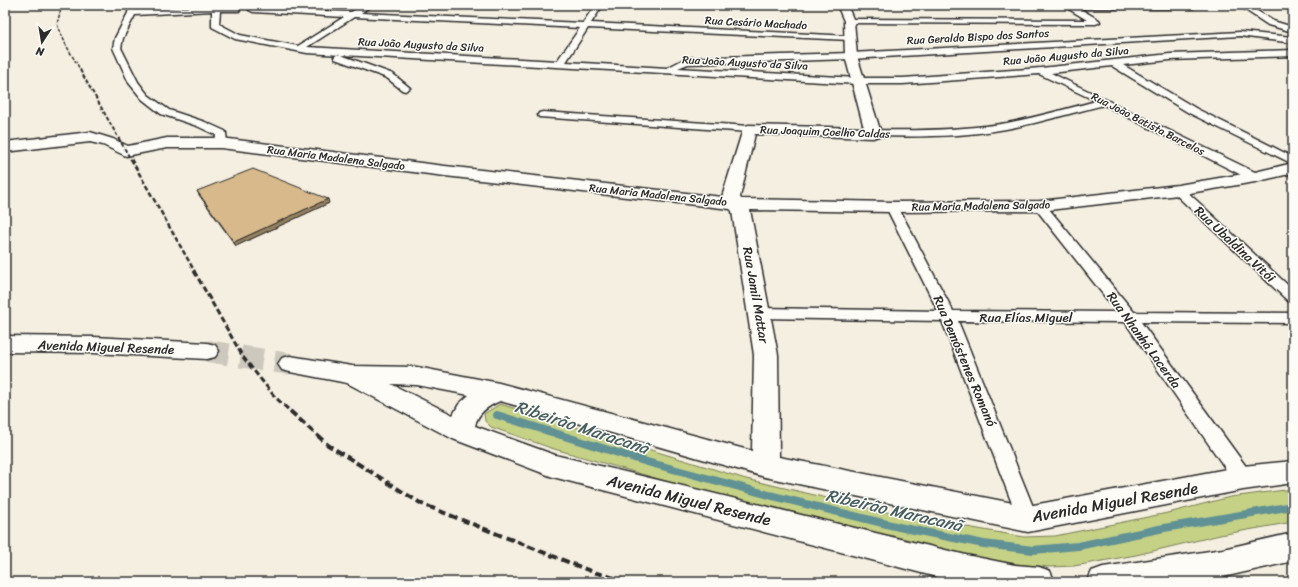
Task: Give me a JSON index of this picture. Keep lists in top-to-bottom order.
{
  "streets": {
    "street": [
      "Rua Cesário Machado",
      "Rua Geraldo Bispo dos Santos",
      "Rua João Augusto da Silva",
      "Rua João Batista Barcelos",
      "Rua Joaquim Coelho Caldas",
      "Rua Maria Madalena Salgado",
      "Rua Ubaldina Vitói",
      "Rua Jamil Mattar",
      "Rua Elías Miguel",
      "Rua Nhanhá Lacerda",
      "Avenida Miguel Resende",
      "Rua Demóstenes Romanó"
    ]
  },
  "crossings": [
    ["Rua Geraldo Bispo dos Santos", "Rua João Augusto da Silva"],
    ["Rua João Augusto da Silva", "Rua João Batista Barcelos"],
    ["Rua João Batista Barcelos", "Rua Joaquim Coelho Caldas"],
    ["Rua João Batista Barcelos", "Rua Maria Madalena Salgado"],
    ["Rua Joaquim Coelho Caldas", "Rua Jamil Mattar"],
    ["Rua Maria Madalena Salgado", "Rua Ubaldina Vitói"],
    ["Rua Maria Madalena Salgado", "Rua Jamil Mattar"],
    ["Rua Maria Madalena Salgado", "Rua Nhanhá Lacerda"],
    ["Rua Maria Madalena Salgado", "Rua Demóstenes Romanó"],
    ["Rua Jamil Mattar", "Rua Elías Miguel"],
    ["Rua Jamil Mattar", "Avenida Miguel Resende"],
    ["Rua Elías Miguel", "Rua Nhanhá Lacerda"],
    ["Rua Elías Miguel", "Rua Demóstenes Romanó"],
    ["Rua Nhanhá Lacerda", "Avenida Miguel Resende"],
    ["Avenida Miguel Resende", "Rua Demóstenes Romanó"]
  ],
  "water": ["Ribeirão Maracanã"],
  "north": "bottom"
}
